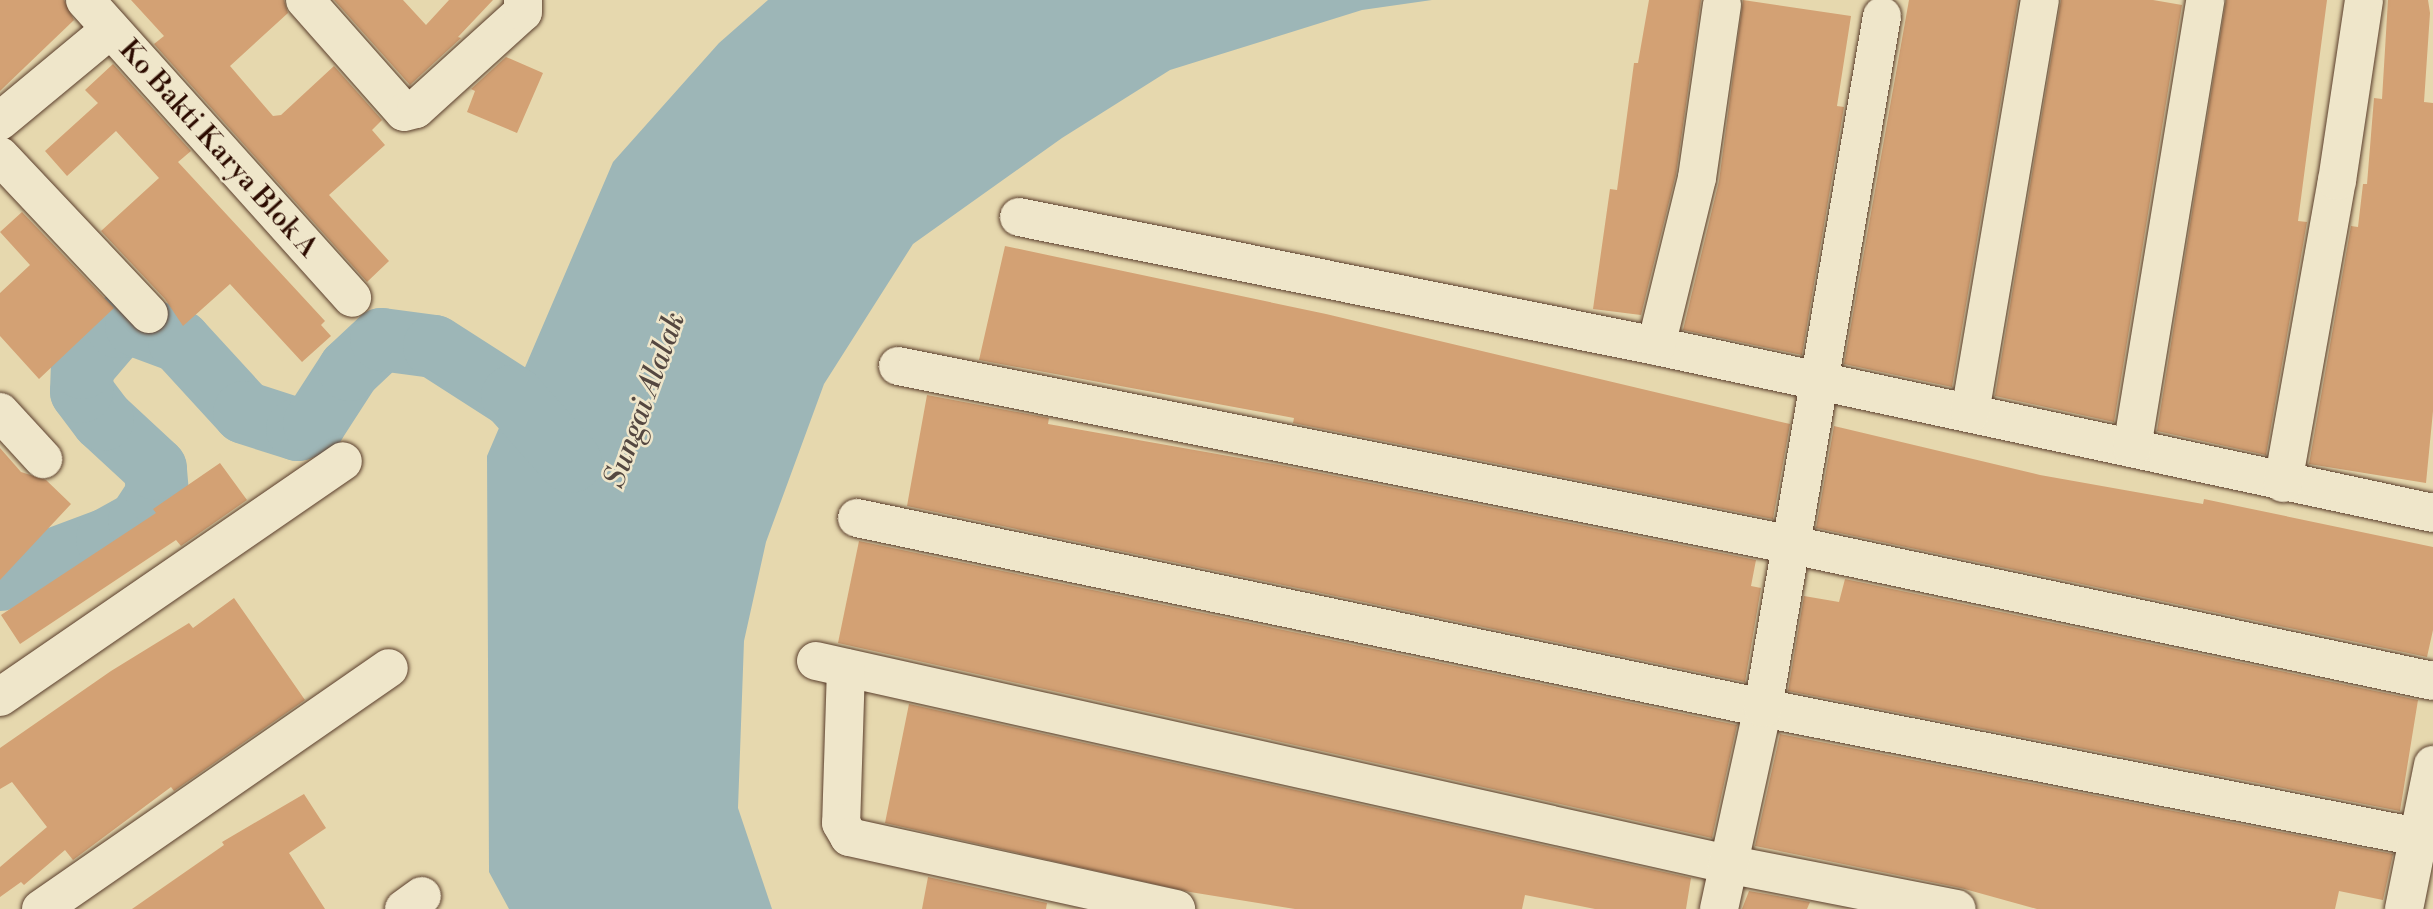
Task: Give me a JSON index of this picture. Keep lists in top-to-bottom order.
{
  "streets": {
    "street": ["Ko Bakti Karya Blok A"]
  },
  "water": ["Sungai Alalak"]
}
